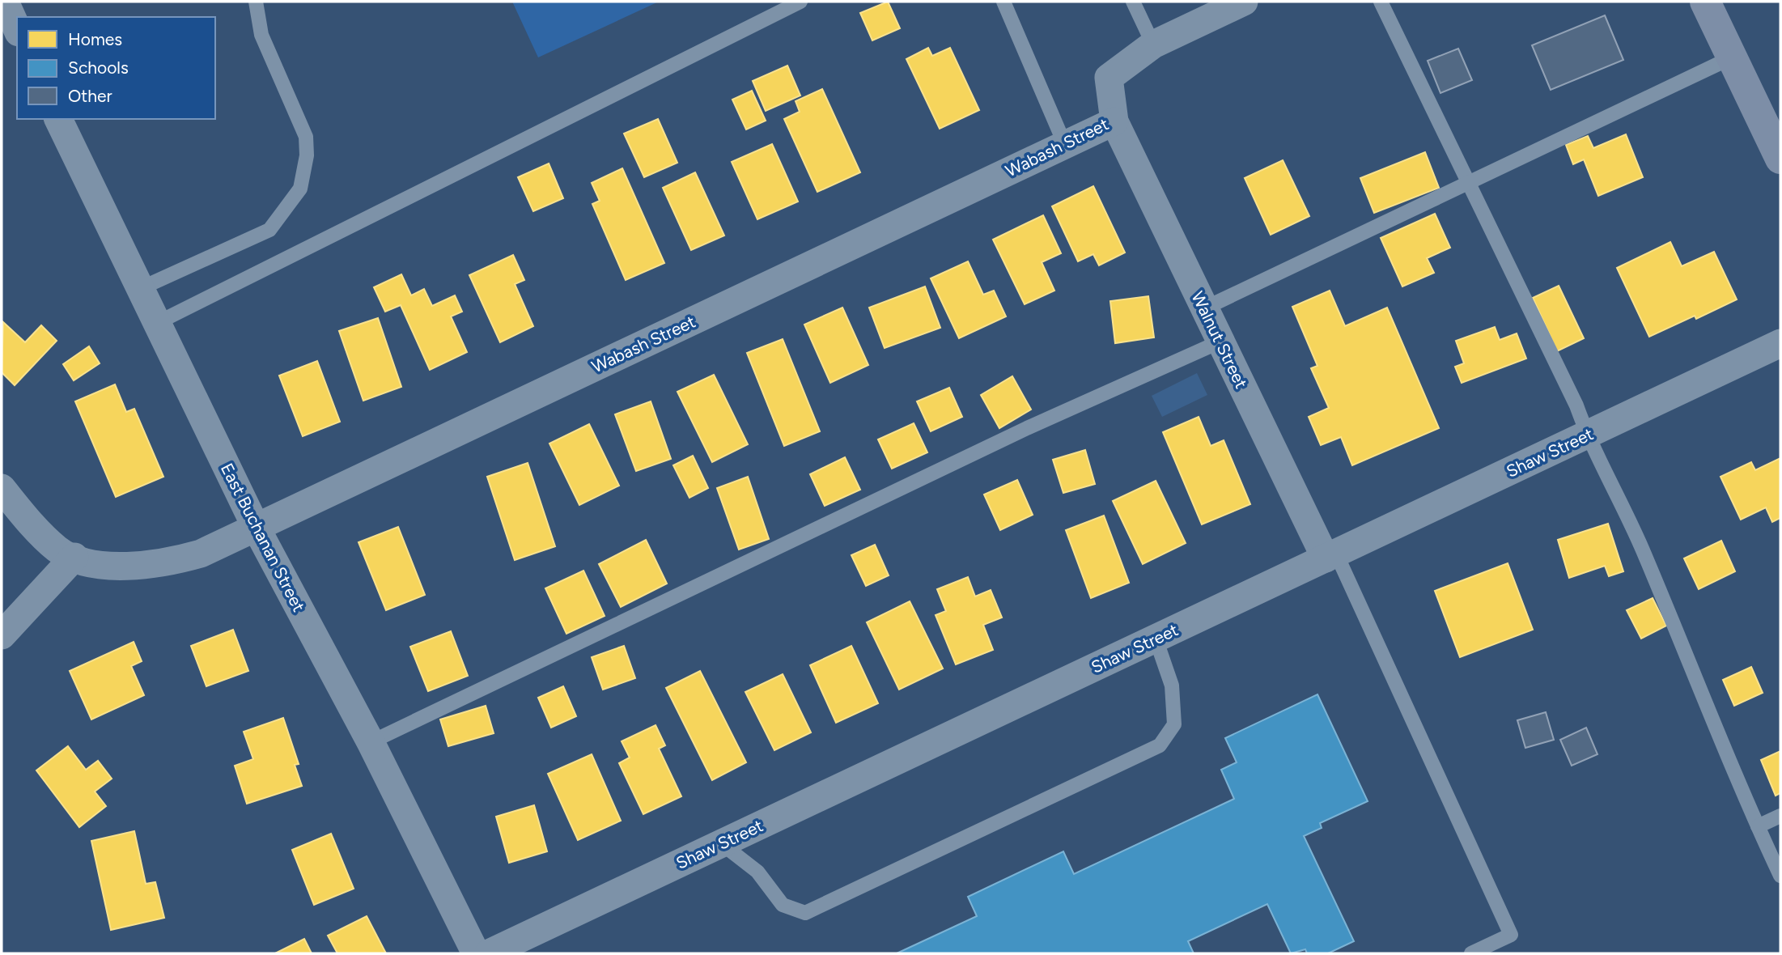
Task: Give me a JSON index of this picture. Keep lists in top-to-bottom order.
{
  "streets": {
    "street": [
      "Wabash Street",
      "Walnut Street",
      "Shaw Street",
      "East Buchanan Street"
    ]
  },
  "crossings": [
    ["Wabash Street", "Walnut Street"],
    ["Wabash Street", "East Buchanan Street"],
    ["Walnut Street", "Shaw Street"]
  ],
  "legend": ["Homes", "Schools", "Other"]
}
